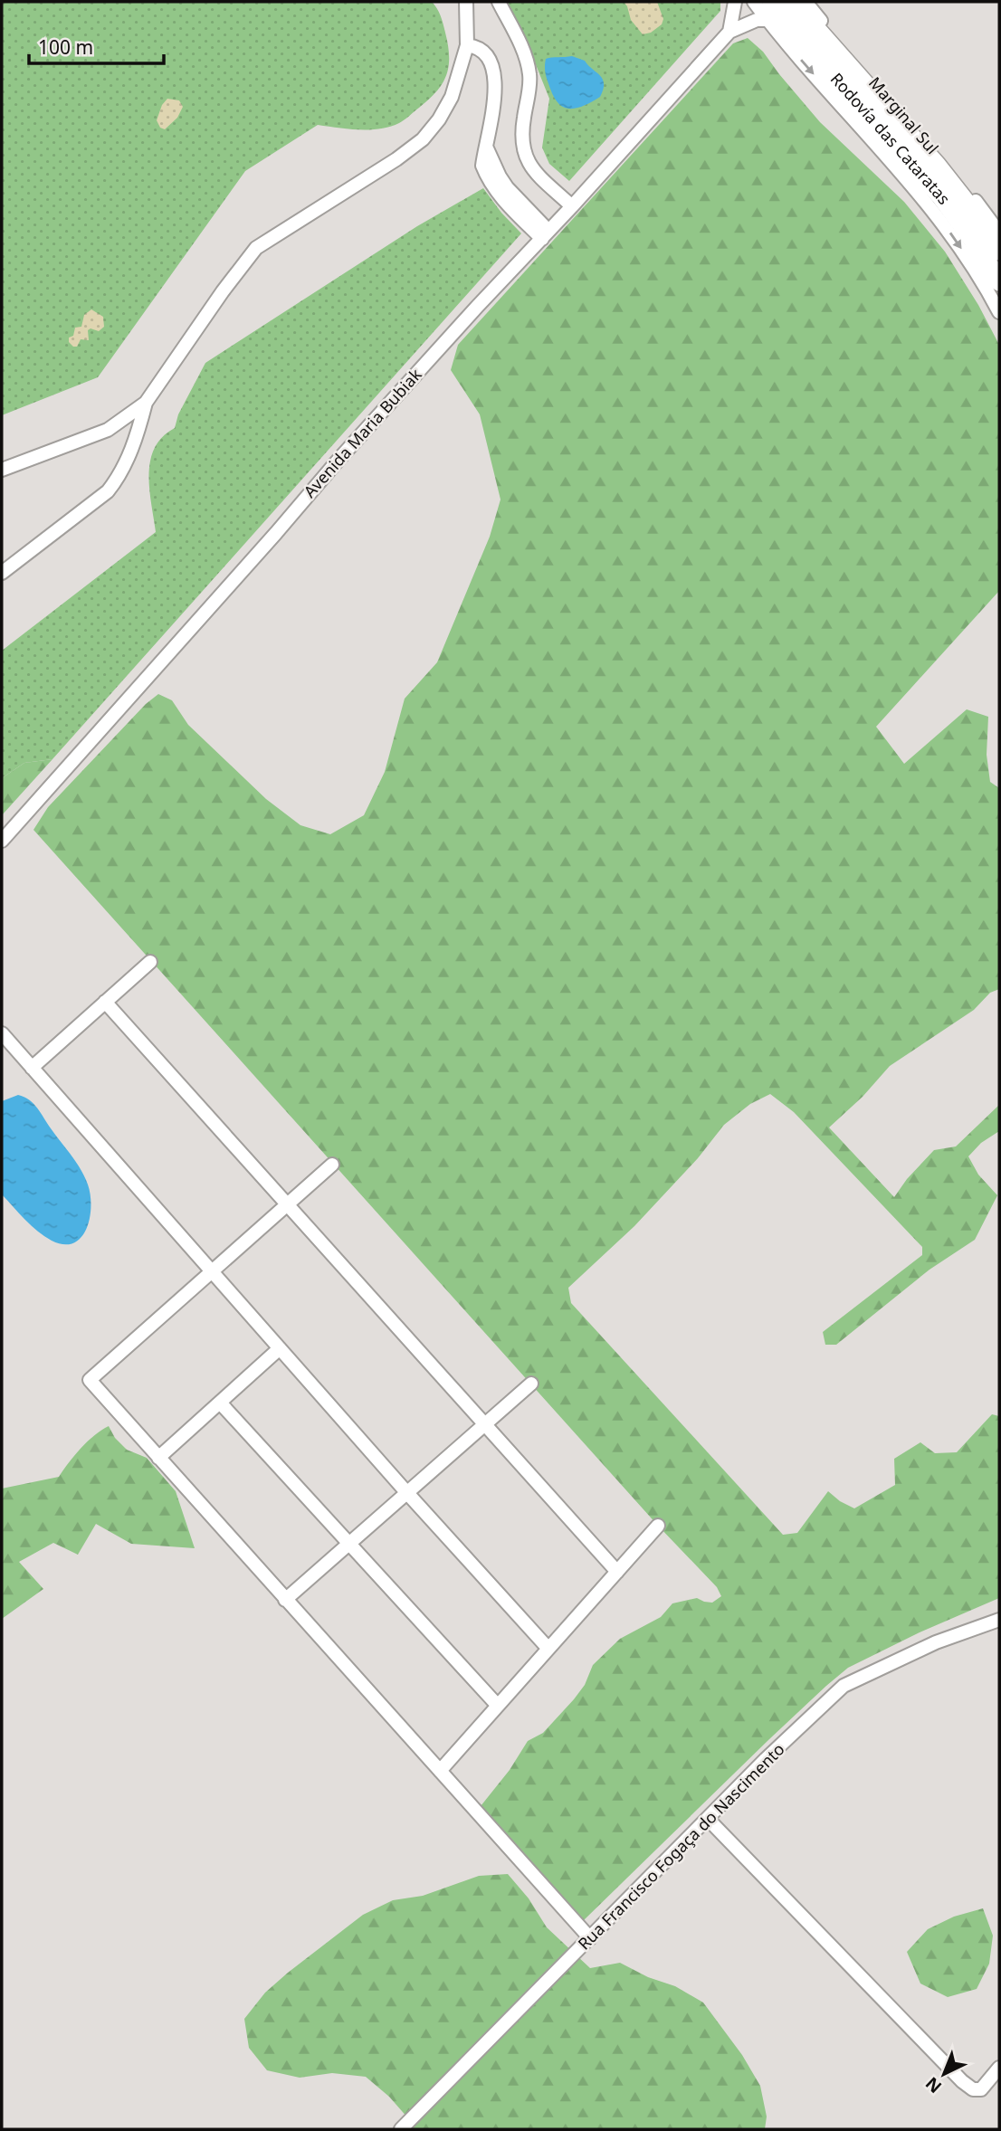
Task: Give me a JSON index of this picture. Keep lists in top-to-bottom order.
{
  "streets": {
    "highway": ["Rodovía das Cataratas"],
    "street": ["Marginal Sul", "Avenida Maria Bubiak", "Rua Francisco Fogaça do Nascimento"]
  },
  "scale_bar": "100 m",
  "north": "bottom left"
}
